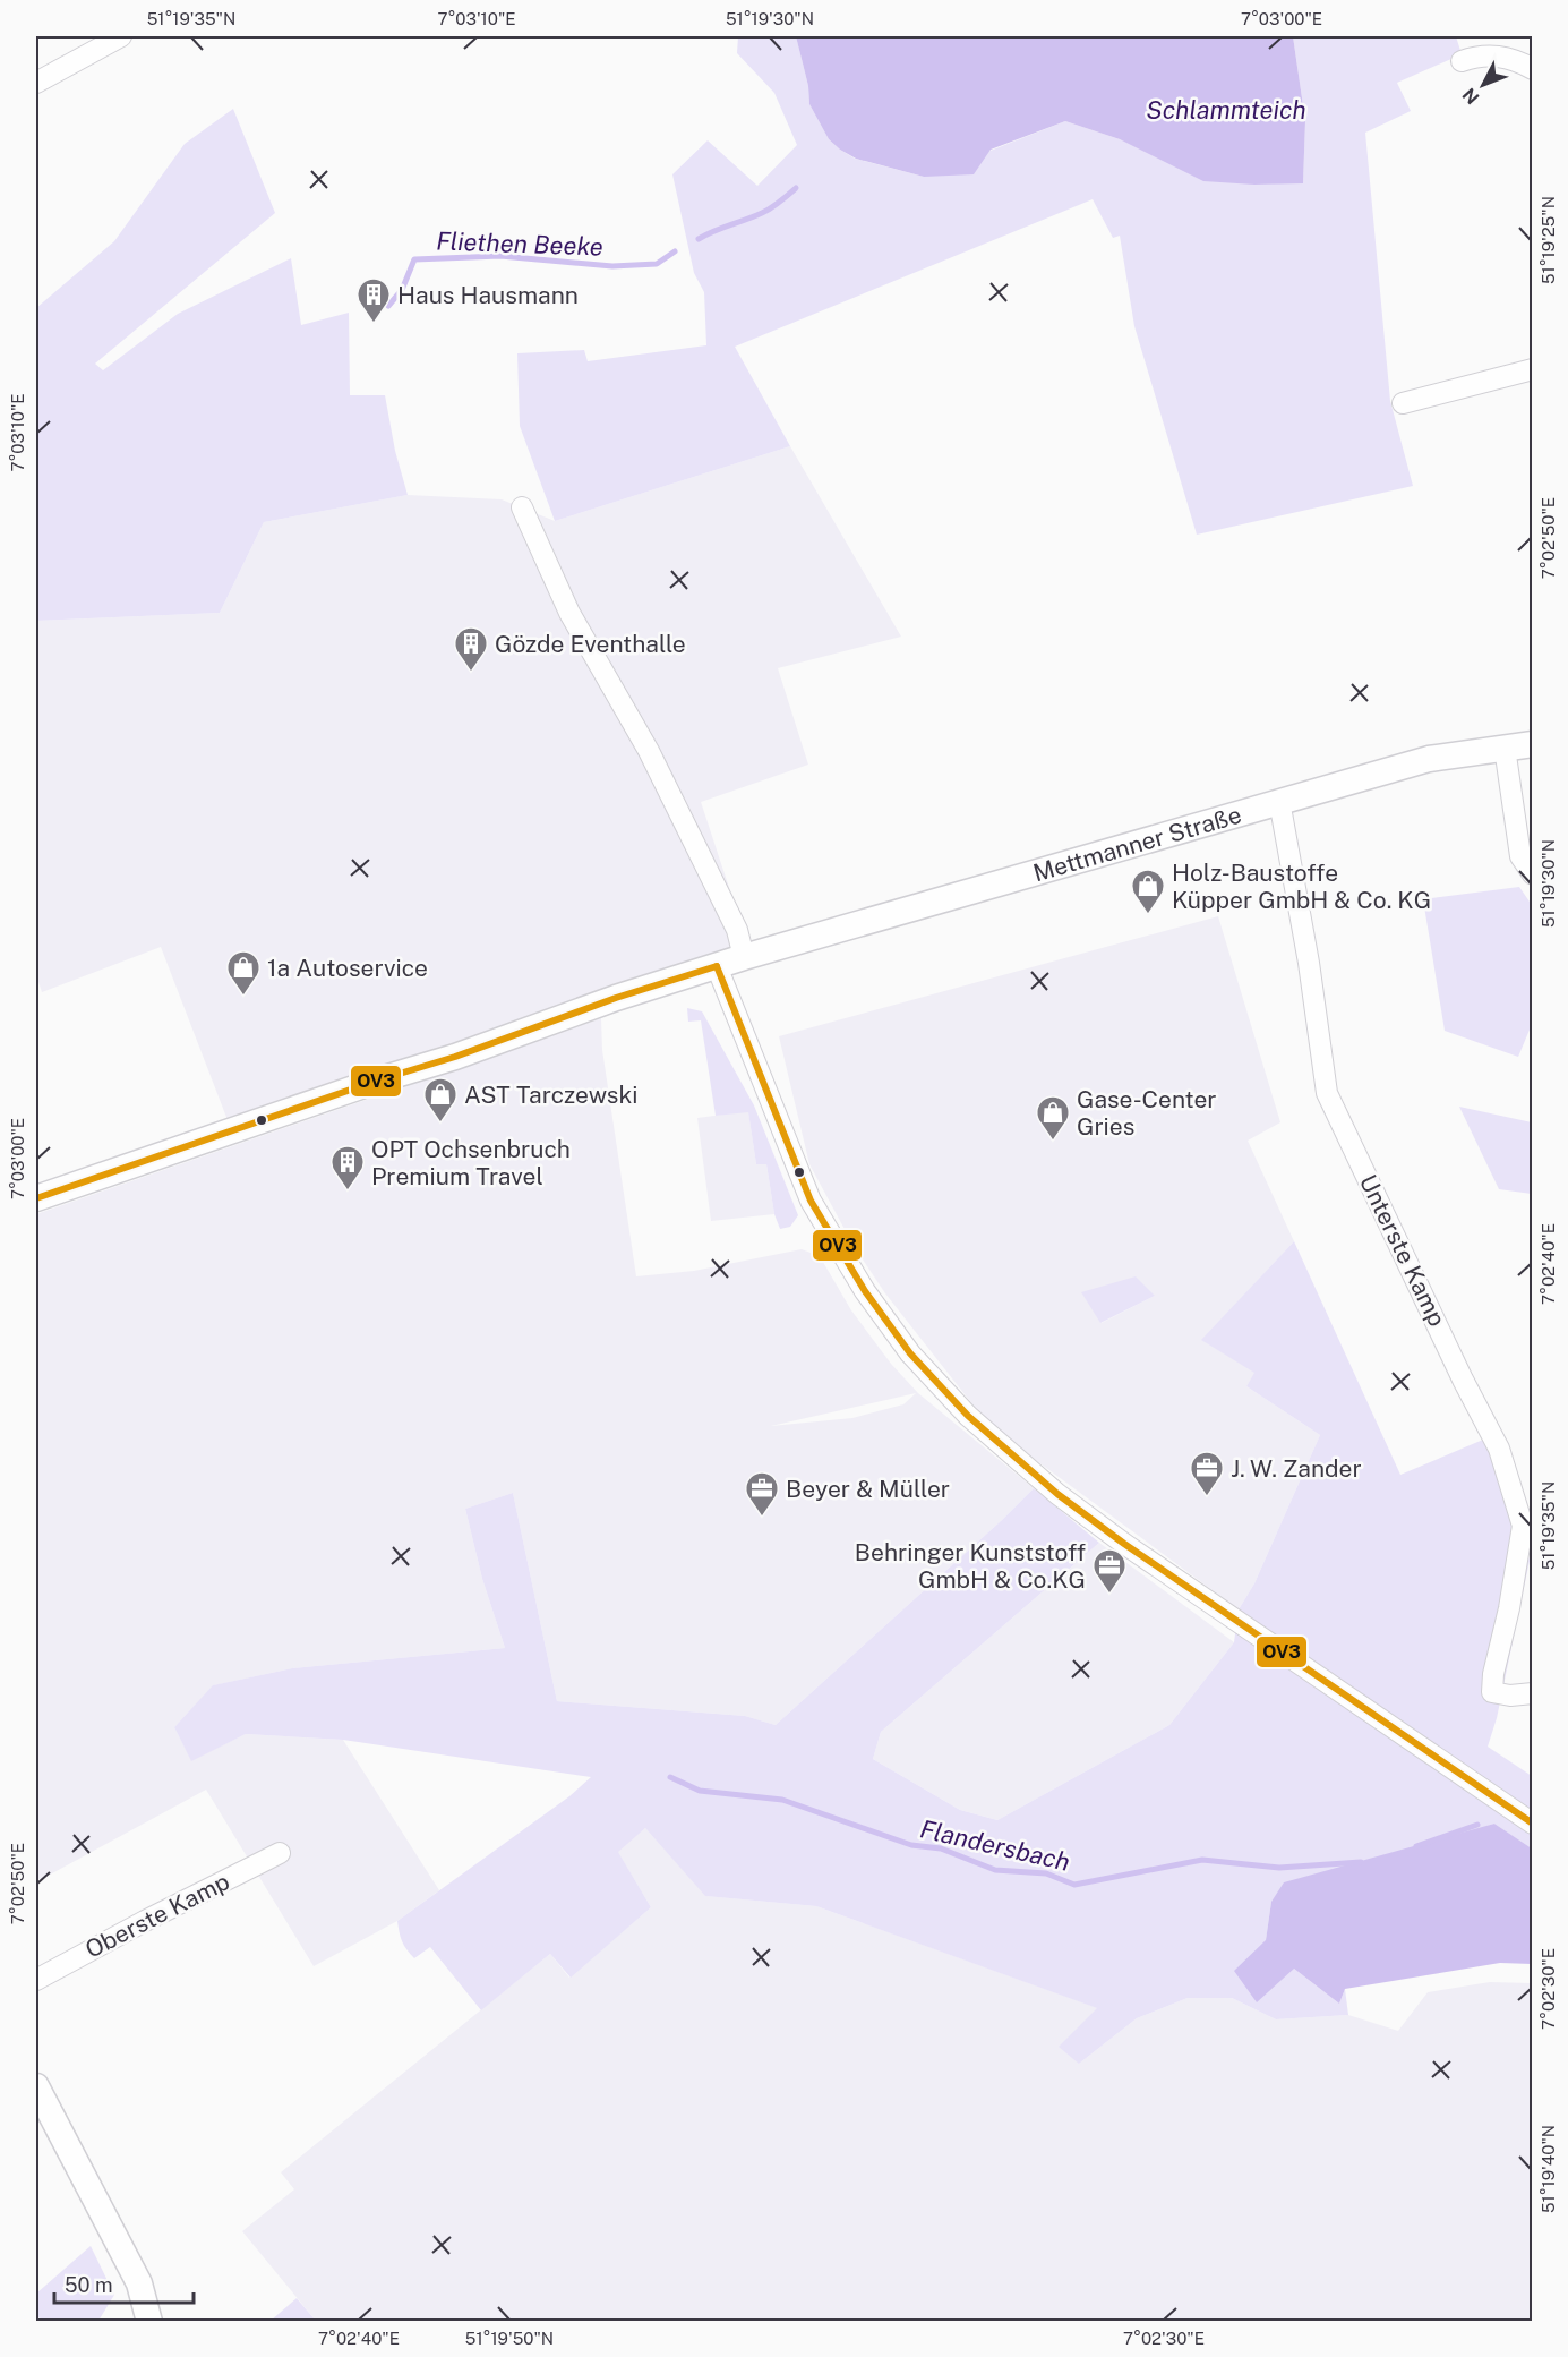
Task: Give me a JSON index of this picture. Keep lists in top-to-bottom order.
{
  "streets": {
    "street": ["Mettmanner Straße", "Unterste Kamp", "Oberste Kamp"]
  },
  "crossings": [
    ["Mettmanner Straße", "Unterste Kamp"]
  ],
  "water": ["Schlammteich", "Fliethen Beeke", "Flandersbach"],
  "places": {
    "building": ["Haus Hausmann", "Gözde Eventhalle", "OPT Ochsenbruch Premium Travel"],
    "shop": [
      "Holz-Baustoffe Küpper GmbH & Co. KG",
      "1a Autoservice",
      "AST Tarczewski",
      "Gase-Center Gries"
    ],
    "office": ["J. W. Zander", "Beyer & Müller", "Behringer Kunststoff GmbH & Co.KG"]
  },
  "lines": ["transit line OV3"],
  "scale_bar": "50 m",
  "north": "bottom left",
  "coordinates": [
    "51°19'35\"N",
    "7°03'10\"E",
    "51°19'30\"N",
    "7°03'00\"E",
    "51°19'25\"N",
    "7°02'50\"E",
    "7°02'40\"E",
    "7°02'30\"E",
    "51°19'40\"N",
    "51°19'50\"N"
  ]
}
